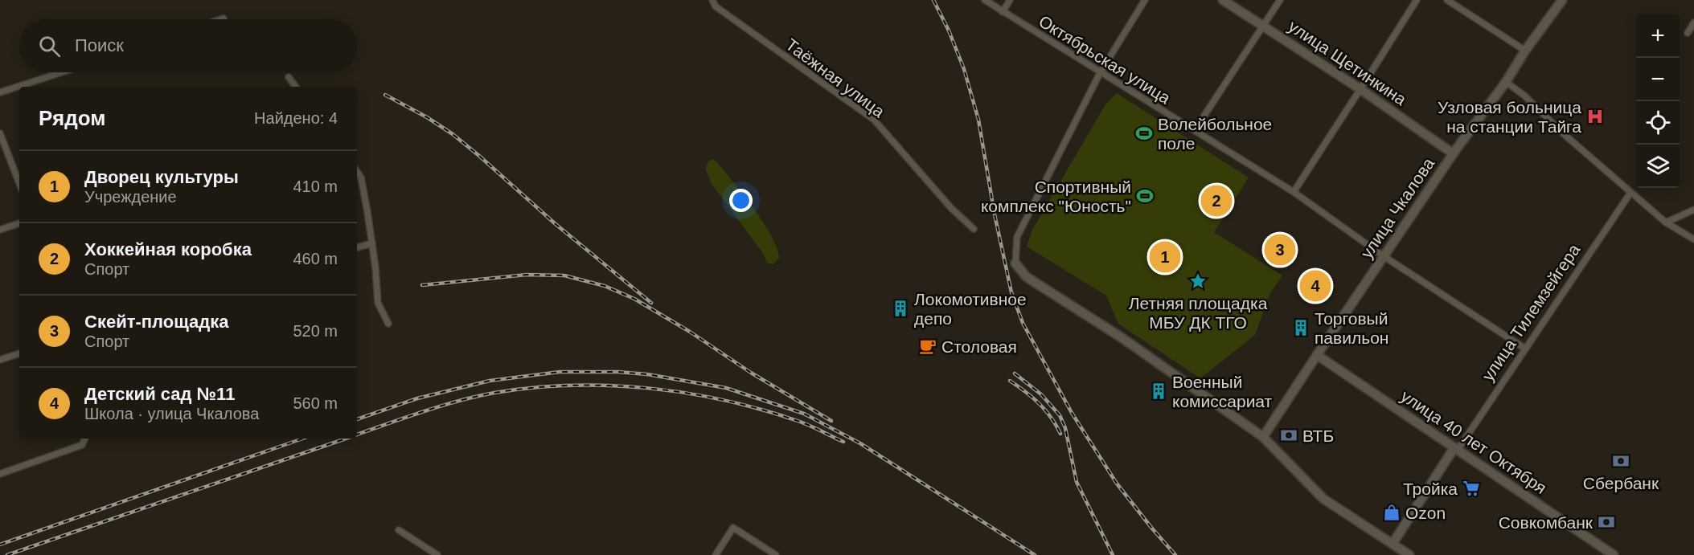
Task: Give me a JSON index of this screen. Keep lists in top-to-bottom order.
{
  "streets": {
    "street": [
      "Октябрьская улица",
      "улица Щетинкина",
      "Таёжная улица",
      "улица Чкалова",
      "улица Тилемзейгера",
      "улица 40 лет Октября"
    ]
  },
  "crossings": [
    ["Октябрьская улица", "улица Чкалова"],
    ["Октябрьская улица", "улица Тилемзейгера"],
    ["улица Щетинкина", "улица Чкалова"],
    ["улица Чкалова", "улица 40 лет Октября"],
    ["улица Тилемзейгера", "улица 40 лет Октября"]
  ],
  "places": {
    "hospital": ["Узловая больница на станции Тайга"],
    "sports": ["Волейбольное поле", "Спортивный комплекс \"Юность\""],
    "place": ["Летняя площадка МБУ ДК ТГО"],
    "building": ["Локомотивное депо", "Торговый павильон", "Военный комиссариат"],
    "cafe": ["Столовая"],
    "bank": ["ВТБ", "Сбербанк", "Совкомбанк"],
    "supermarket": ["Тройка"],
    "shop": ["Ozon"]
  },
  "page": {
    "map_buttons": ["+", "−"],
    "search": "Поиск",
    "heading": ["Рядом", "Найдено: 4"],
    "list": [
      {
        "mark": "1",
        "name": "Дворец культуры",
        "note": "Учреждение",
        "value": "410 m"
      },
      {
        "mark": "2",
        "name": "Хоккейная коробка",
        "note": "Спорт",
        "value": "460 m"
      },
      {
        "mark": "3",
        "name": "Скейт-площадка",
        "note": "Спорт",
        "value": "520 m"
      },
      {
        "mark": "4",
        "name": "Детский сад №11",
        "note": "Школа · улица Чкалова",
        "value": "560 m"
      }
    ],
    "pins": [
      "2",
      "3",
      "1",
      "4"
    ]
  }
}
